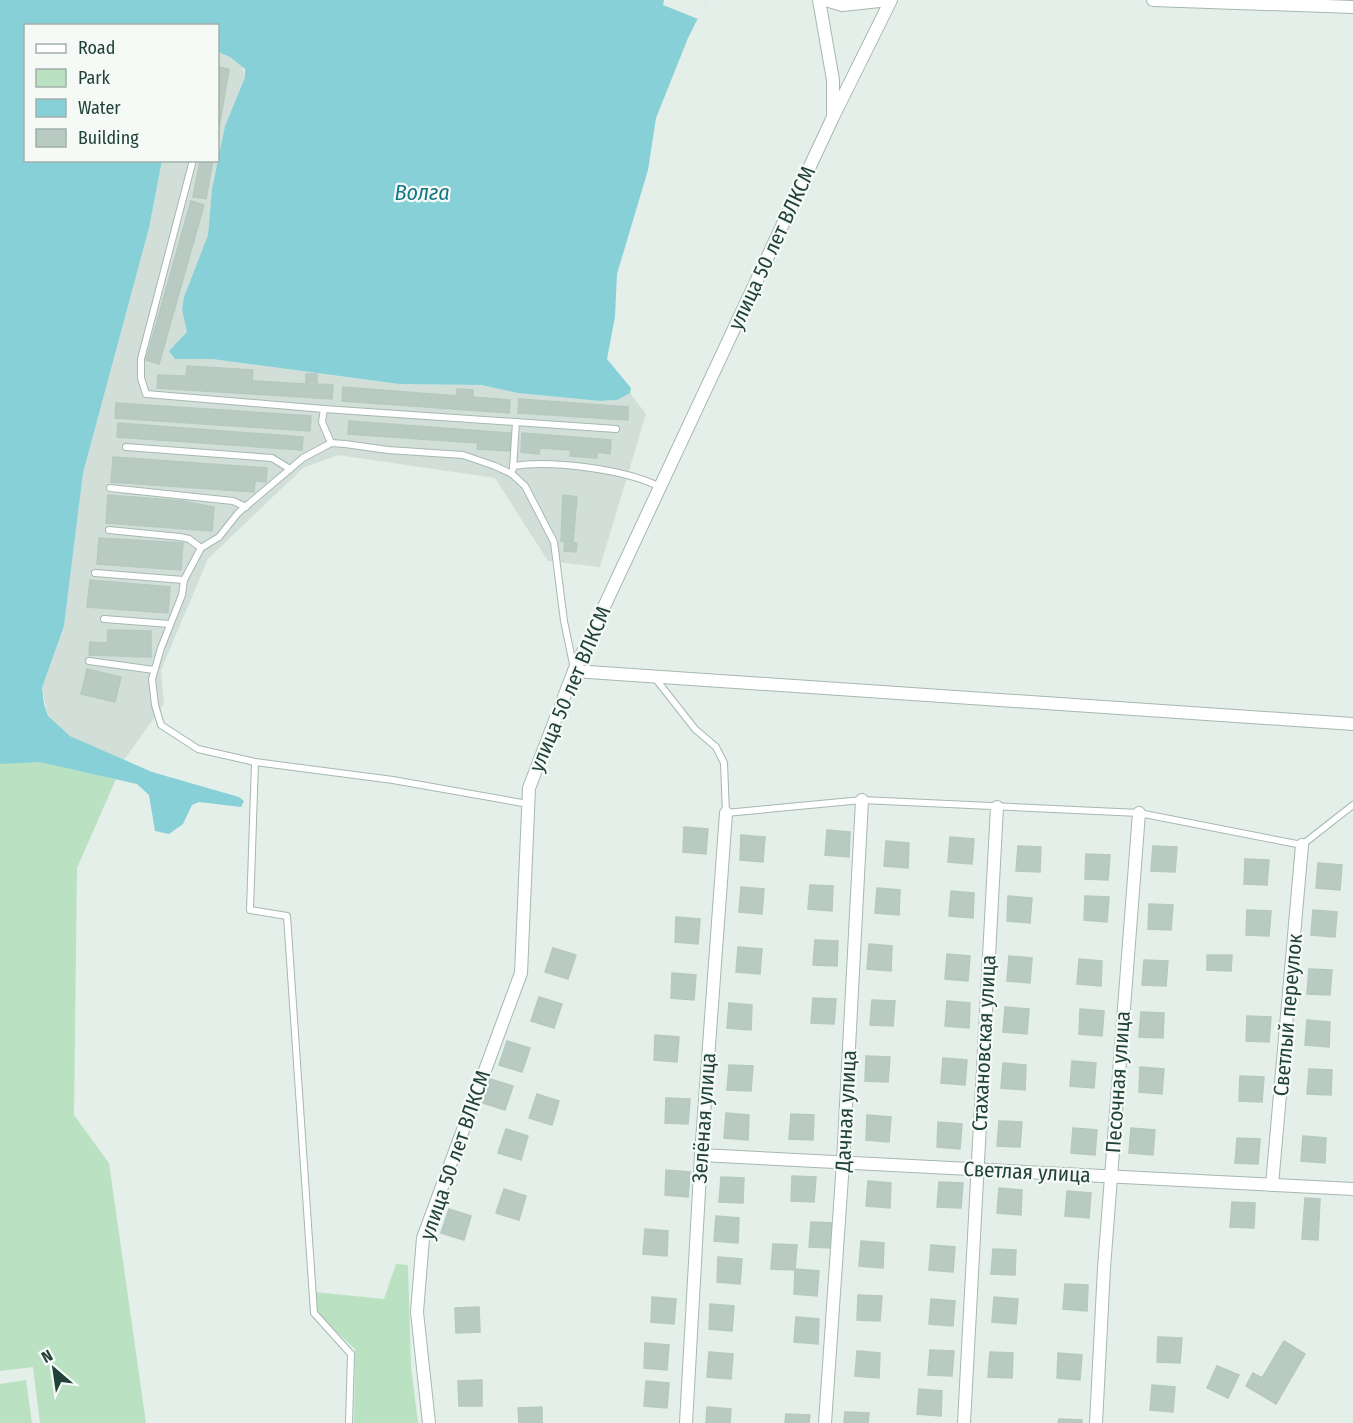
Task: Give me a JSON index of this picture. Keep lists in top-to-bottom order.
{
  "streets": {
    "street": [
      "улица 50 лет ВЛКСМ",
      "Светлый переулок",
      "Стахановская улица",
      "Песочная улица",
      "Дачная улица",
      "Зелёная улица",
      "Светлая улица"
    ]
  },
  "crossings": [
    ["Светлый переулок", "Светлая улица"],
    ["Стахановская улица", "Светлая улица"],
    ["Песочная улица", "Светлая улица"],
    ["Дачная улица", "Светлая улица"],
    ["Зелёная улица", "Светлая улица"]
  ],
  "water": ["Волга"],
  "legend": [
    "Road",
    "Park",
    "Water",
    "Building"
  ],
  "north": "top left"
}
